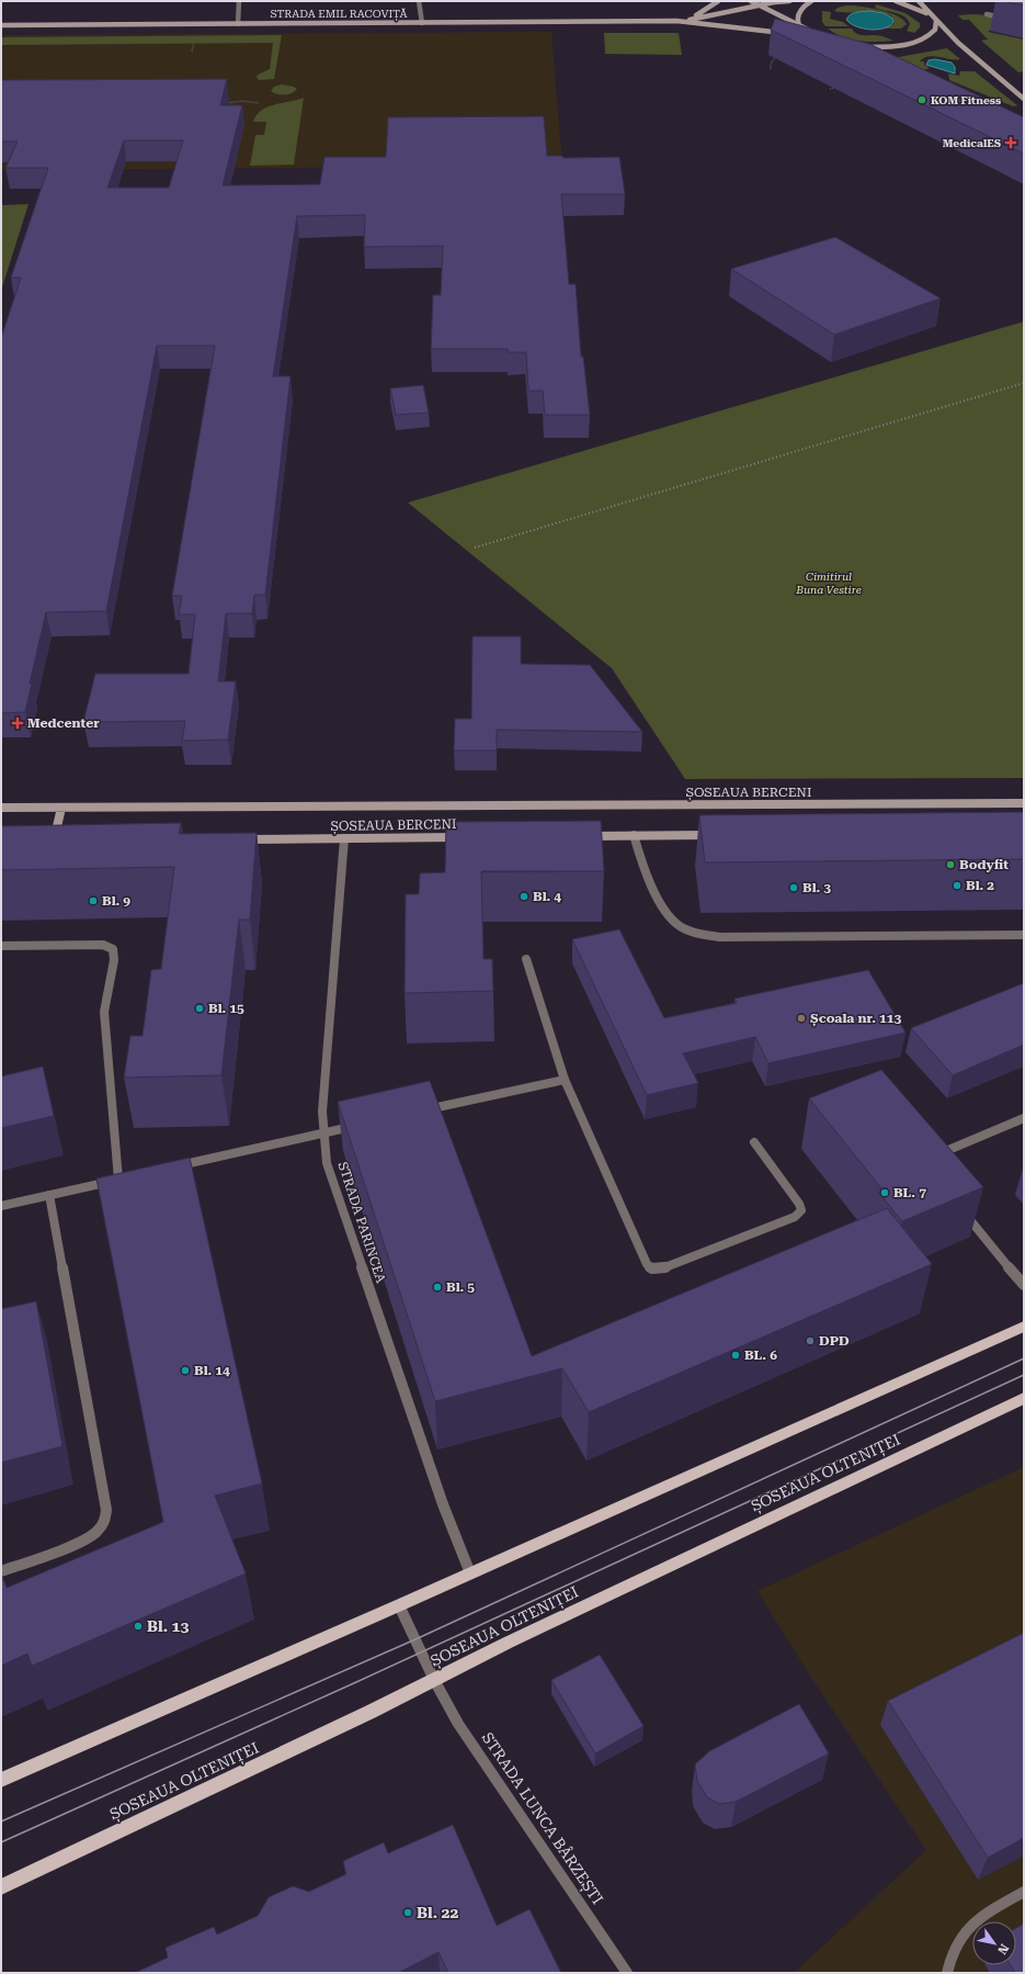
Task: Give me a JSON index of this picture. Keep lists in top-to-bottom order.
{
  "streets": {
    "main road": ["STRADA EMIL RACOVIȚĂ", "ȘOSEAUA BERCENI", "ȘOSEAUA OLTENIȚEI"],
    "street": ["STRADA PARINCEA", "STRADA LUNCA BÂRZEȘTI"]
  },
  "crossings": [
    ["ȘOSEAUA BERCENI", "STRADA PARINCEA"],
    ["ȘOSEAUA OLTENIȚEI", "STRADA LUNCA BÂRZEȘTI"]
  ],
  "parks": ["Cimitirul Buna Vestire"],
  "places": {
    "other": [
      "KOM Fitness",
      "Bodyfit",
      "Bl. 2",
      "Bl. 3",
      "Bl. 4",
      "Bl. 9",
      "Bl. 15",
      "Școala nr. 113",
      "BL. 7",
      "Bl. 5",
      "DPD",
      "BL. 6",
      "Bl. 14",
      "Bl. 13",
      "Bl. 22"
    ],
    "health": ["MedicalES", "Medcenter"]
  },
  "north": "bottom right"
}
